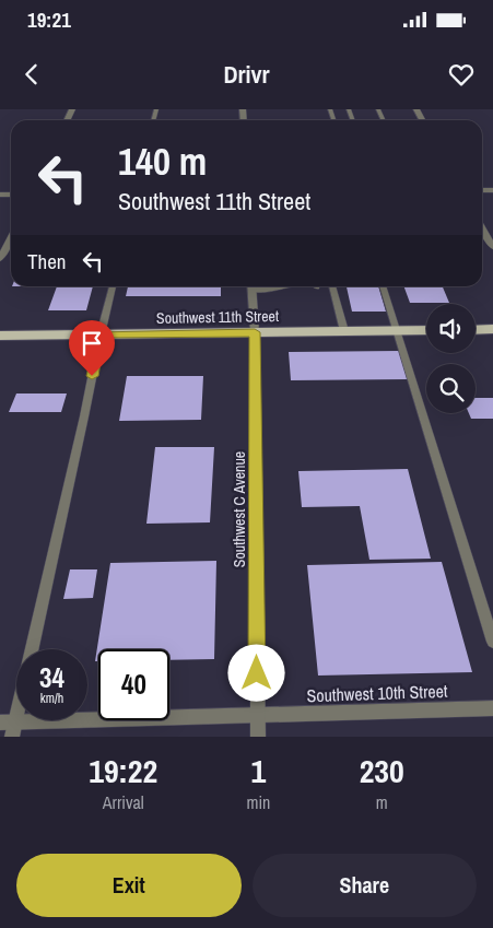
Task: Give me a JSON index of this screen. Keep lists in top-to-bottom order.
{
  "streets": {
    "main road": ["Southwest 11th Street"],
    "street": ["Southwest C Avenue", "Southwest 10th Street"]
  },
  "crossings": [
    ["Southwest 11th Street", "Southwest C Avenue"],
    ["Southwest C Avenue", "Southwest 10th Street"]
  ],
  "page": {
    "status": "19:21",
    "header": "Drivr",
    "turn": ["140 m", "Southwest 11th Street"],
    "then": "Then",
    "speed": "34 km/h",
    "limit": "40",
    "eta": [
      "19:22",
      "Arrival",
      "1",
      "min",
      "230",
      "m"
    ],
    "buttons": ["Exit", "Share"]
  }
}
